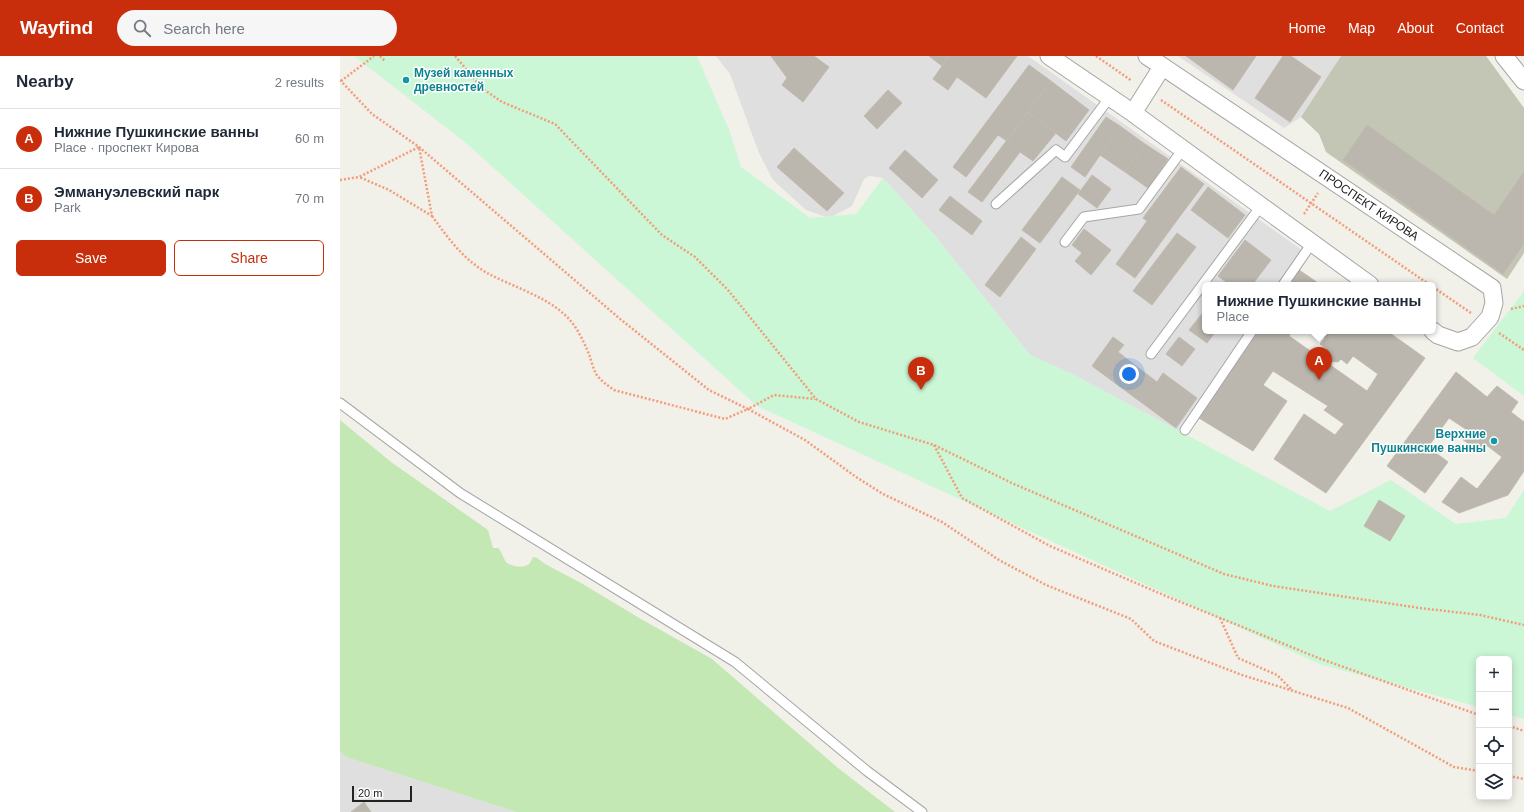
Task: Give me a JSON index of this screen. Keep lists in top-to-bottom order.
{
  "streets": {
    "street": ["ПРОСПЕКТ КИРОВА"]
  },
  "places": ["Музей каменных древностей", "Верхние Пушкинские ванны"],
  "scale_bar": "20 m",
  "page": {
    "header": "Wayfind",
    "search": "Search here",
    "nav": [
      "Home",
      "Map",
      "About",
      "Contact"
    ],
    "heading": ["Nearby", "2 results"],
    "list": [
      {
        "mark": "A",
        "name": "Нижние Пушкинские ванны",
        "note": "Place · проспект Кирова",
        "value": "60 m"
      },
      {
        "mark": "B",
        "name": "Эммануэлевский парк",
        "note": "Park",
        "value": "70 m"
      }
    ],
    "buttons": ["Save", "Share"],
    "popup": ["Нижние Пушкинские ванны", "Place"],
    "pins": ["A", "B"],
    "map_buttons": ["+", "−"],
    "scale": "20 m"
  }
}
